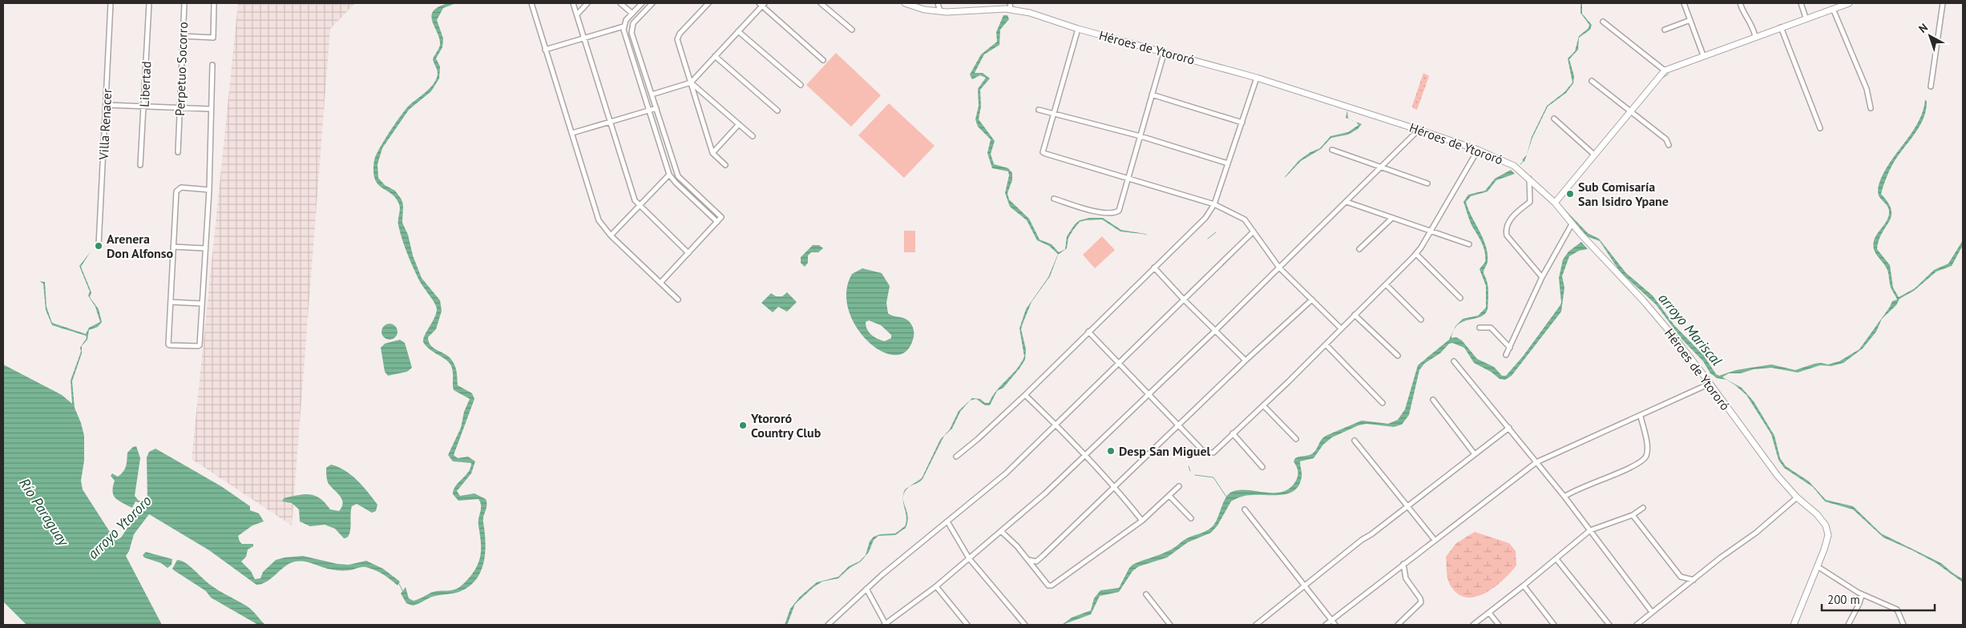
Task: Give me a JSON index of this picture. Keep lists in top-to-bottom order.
{
  "streets": {
    "main road": ["Héroes de Ytororó"],
    "street": ["Perpetuo Socorro", "Libertad", "Villa Renacer"]
  },
  "water": ["arroyo Mariscal", "Río Paraguay", "arroyo Ytororo"],
  "places": [
    "Sub Comisaría San Isidro Ypane",
    "Arenera Don Alfonso",
    "Ytororó Country Club",
    "Desp San Miguel"
  ],
  "scale_bar": "200 m",
  "north": "top left"
}
